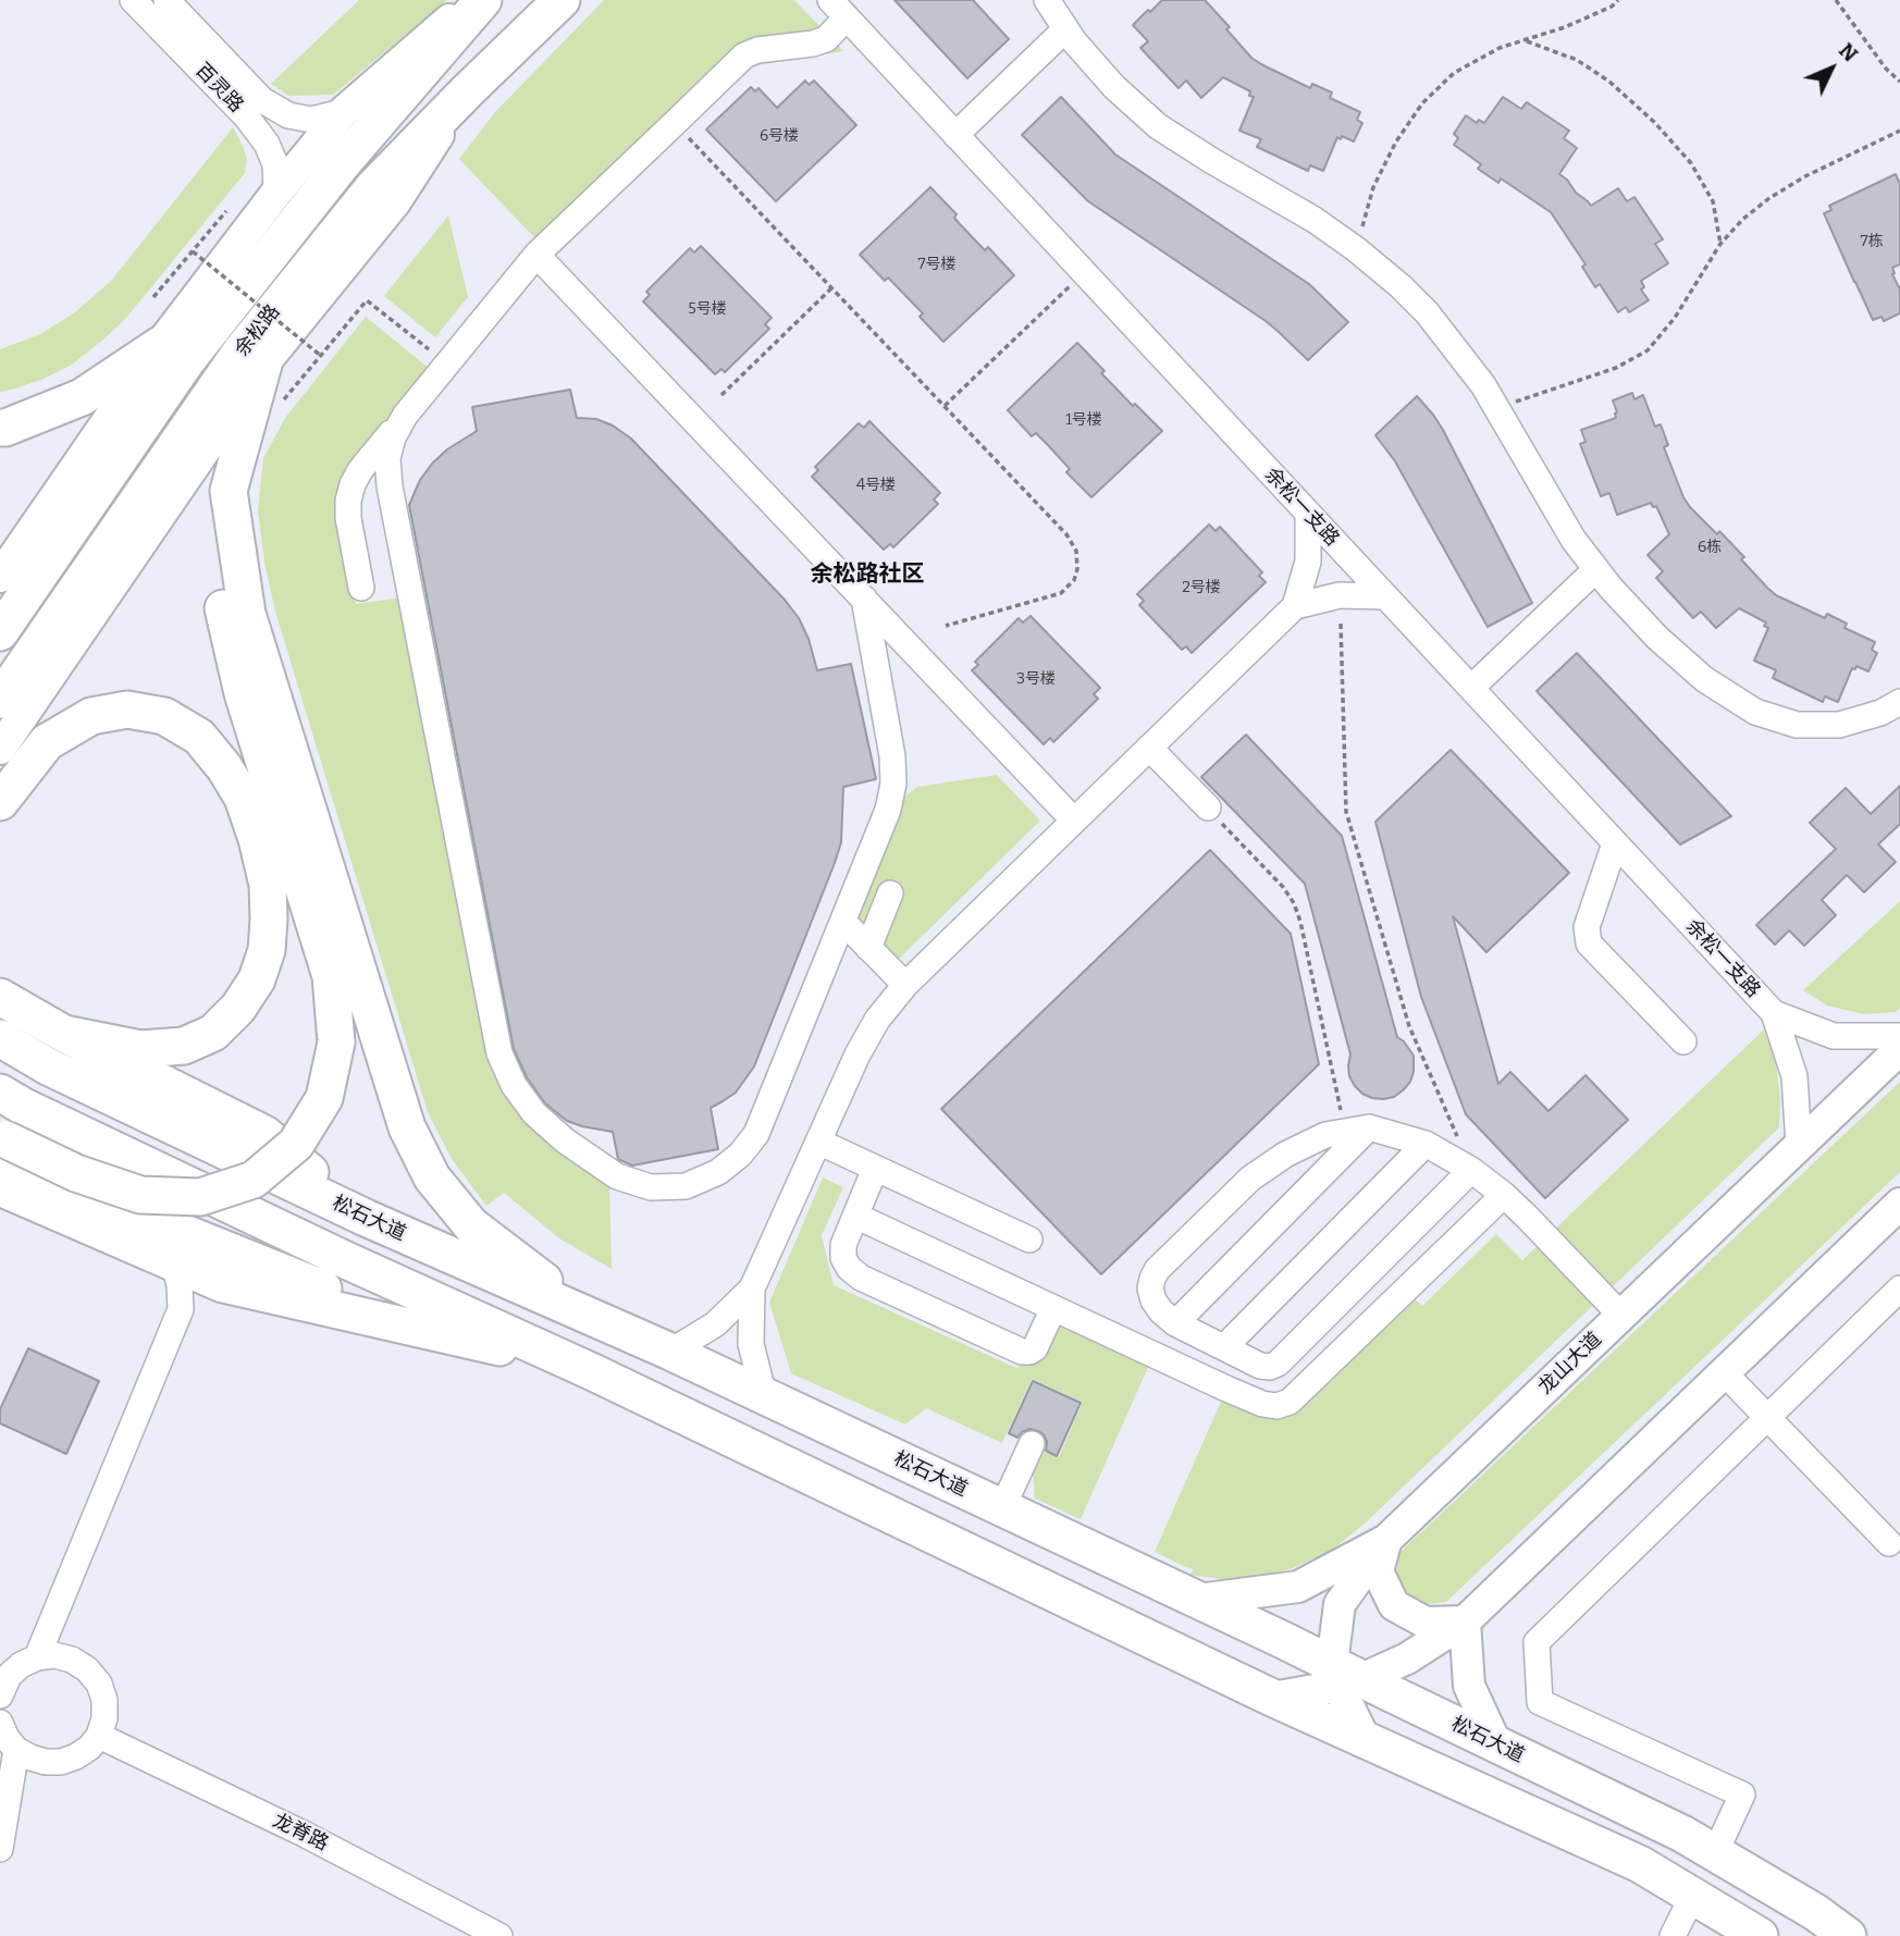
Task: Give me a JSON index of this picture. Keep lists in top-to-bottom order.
{
  "streets": {
    "highway": ["余松路", "松石大道"],
    "main road": ["龙山大道"],
    "street": ["百灵路", "余松一支路", "龙脊路"]
  },
  "crossings": [
    ["松石大道", "龙山大道"]
  ],
  "districts": ["余松路社区"],
  "house_numbers": [
    "6号楼",
    "7栋",
    "7号楼",
    "5号楼",
    "1号楼",
    "4号楼",
    "6栋",
    "2号楼",
    "3号楼"
  ],
  "north": "top right"
}
